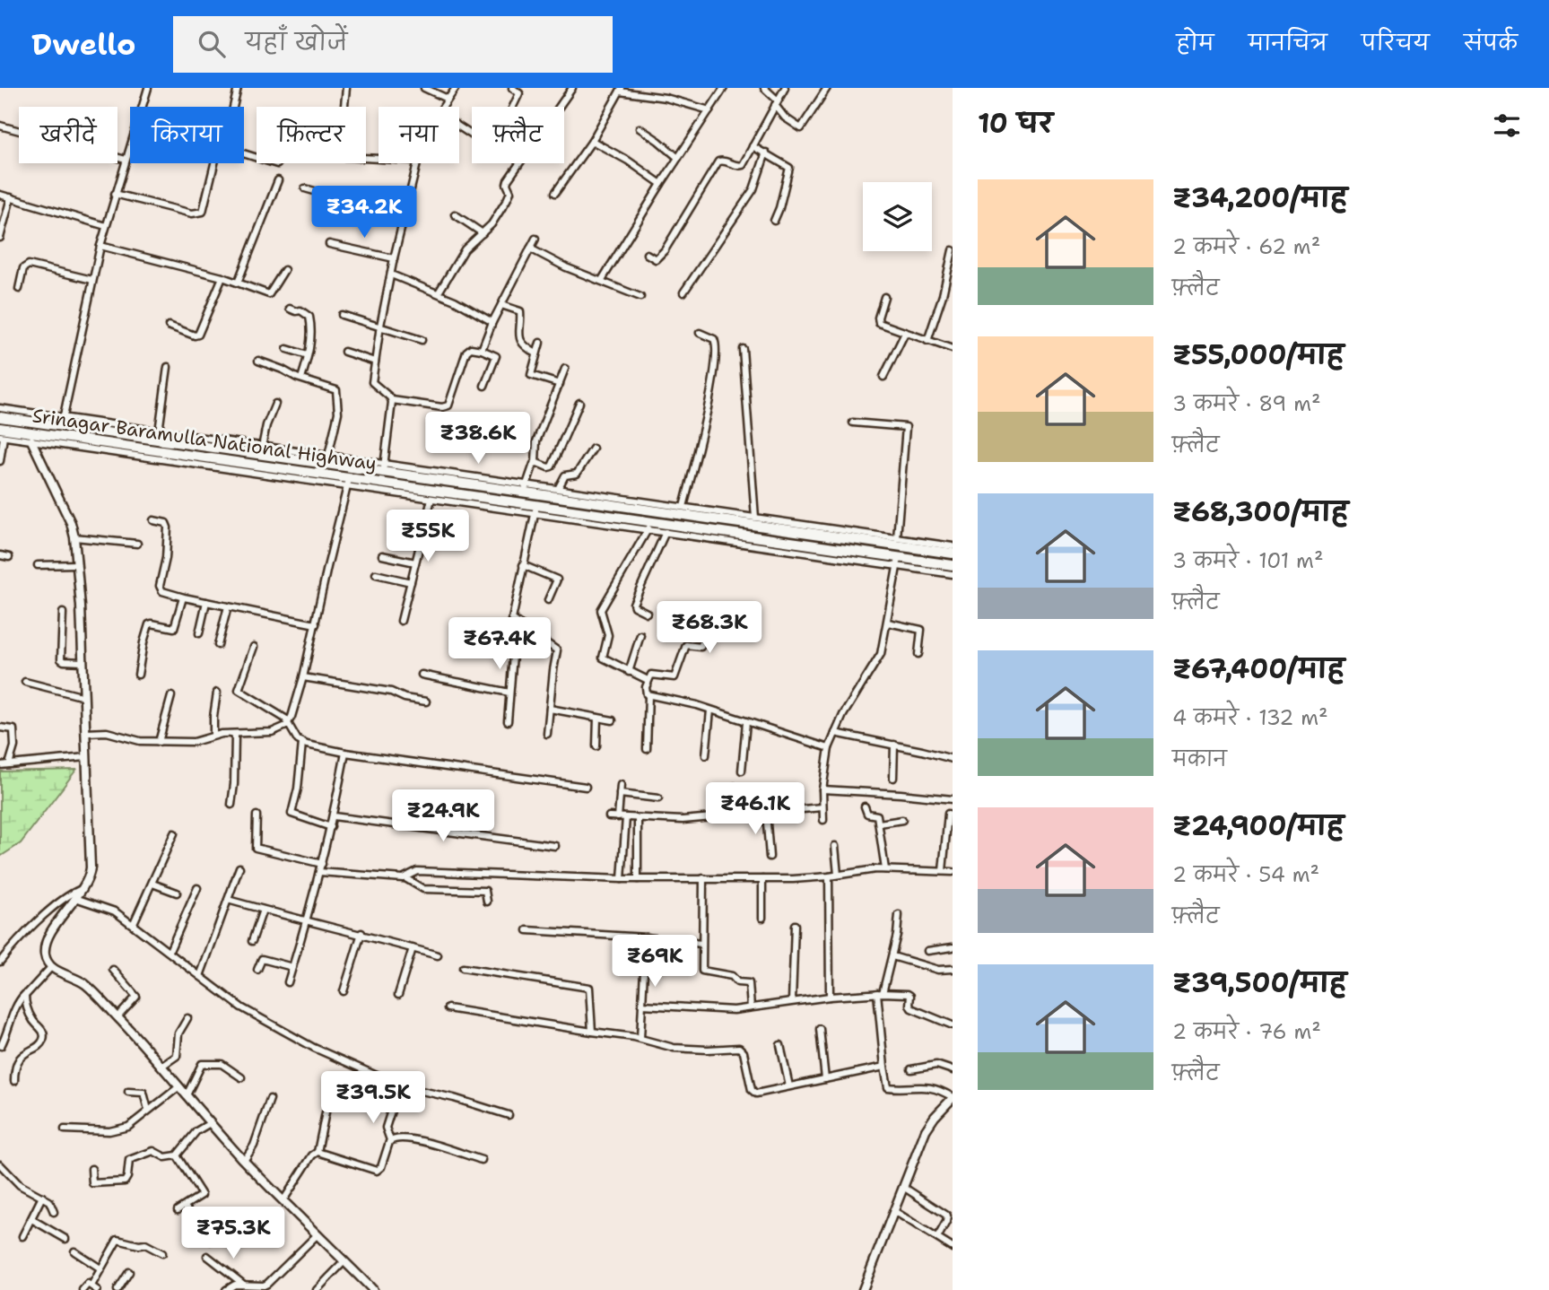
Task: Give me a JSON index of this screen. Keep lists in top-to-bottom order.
{
  "streets": {
    "highway": ["Srinagar Baramulla National Highway"]
  },
  "page": {
    "header": "Dwello",
    "search": "यहाँ खोजें",
    "nav": [
      "होम",
      "मानचित्र",
      "परिचय",
      "संपर्क"
    ],
    "heading": "10 घर",
    "chip": [
      "खरीदें",
      "किराया",
      "फ़िल्टर",
      "नया",
      "फ़्लैट"
    ],
    "list": [
      {
        "name": "₹34,200/माह",
        "note": "2 कमरे · 62 m² · फ़्लैट"
      },
      {
        "name": "₹55,000/माह",
        "note": "3 कमरे · 89 m² · फ़्लैट"
      },
      {
        "name": "₹68,300/माह",
        "note": "3 कमरे · 101 m² · फ़्लैट"
      },
      {
        "name": "₹67,400/माह",
        "note": "4 कमरे · 132 m² · मकान"
      },
      {
        "name": "₹24,900/माह",
        "note": "2 कमरे · 54 m² · फ़्लैट"
      },
      {
        "name": "₹39,500/माह",
        "note": "2 कमरे · 76 m² · फ़्लैट"
      }
    ],
    "price": [
      "₹34.2K",
      "₹38.6K",
      "₹55K",
      "₹68.3K",
      "₹67.4K",
      "₹46.1K",
      "₹24.9K",
      "₹69K",
      "₹39.5K",
      "₹75.3K"
    ]
  }
}
